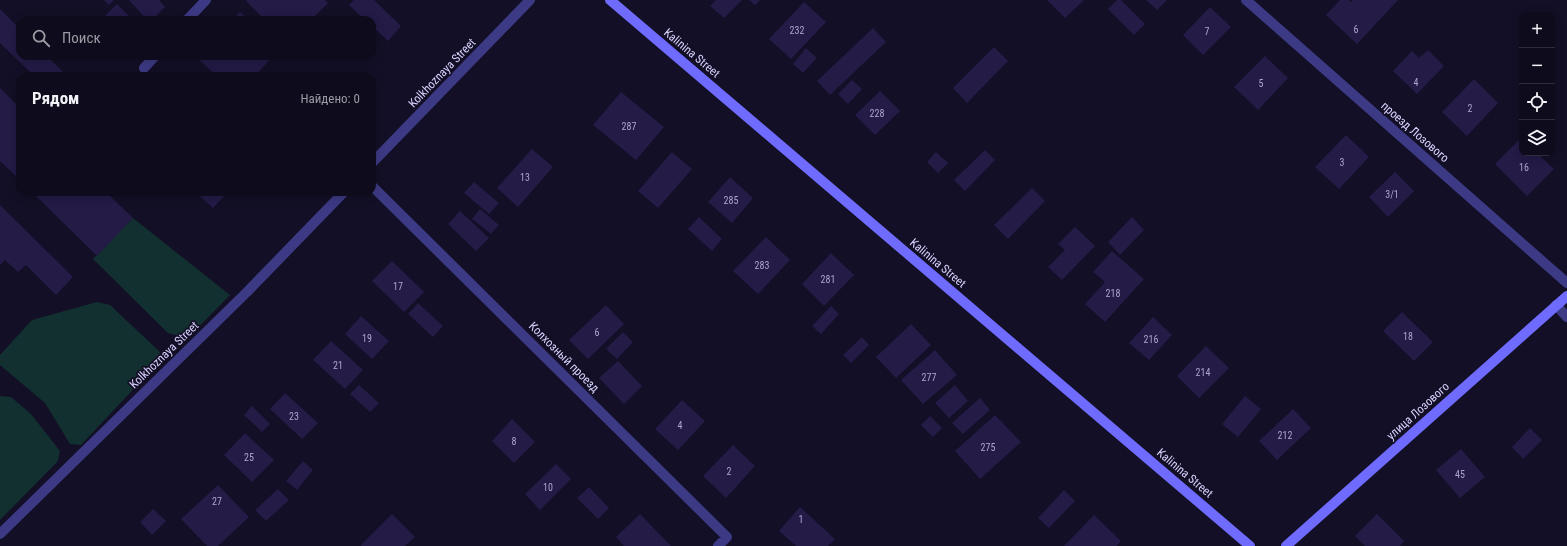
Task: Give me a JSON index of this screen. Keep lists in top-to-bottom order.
{
  "streets": {
    "street": [
      "Kalinina Street",
      "Kolkhoznaya Street",
      "проезд Лозового",
      "Колхозный проезд",
      "улица Лозового"
    ]
  },
  "house_numbers": [
    "6",
    "232",
    "7",
    "4",
    "5",
    "2",
    "228",
    "287",
    "3",
    "16",
    "13",
    "3/1",
    "285",
    "283",
    "281",
    "17",
    "218",
    "6",
    "18",
    "19",
    "216",
    "21",
    "214",
    "277",
    "23",
    "4",
    "212",
    "8",
    "275",
    "25",
    "2",
    "45",
    "10",
    "27",
    "1"
  ],
  "page": {
    "map_buttons": ["+", "−"],
    "search": "Поиск",
    "heading": ["Рядом", "Найдено: 0"]
  }
}
